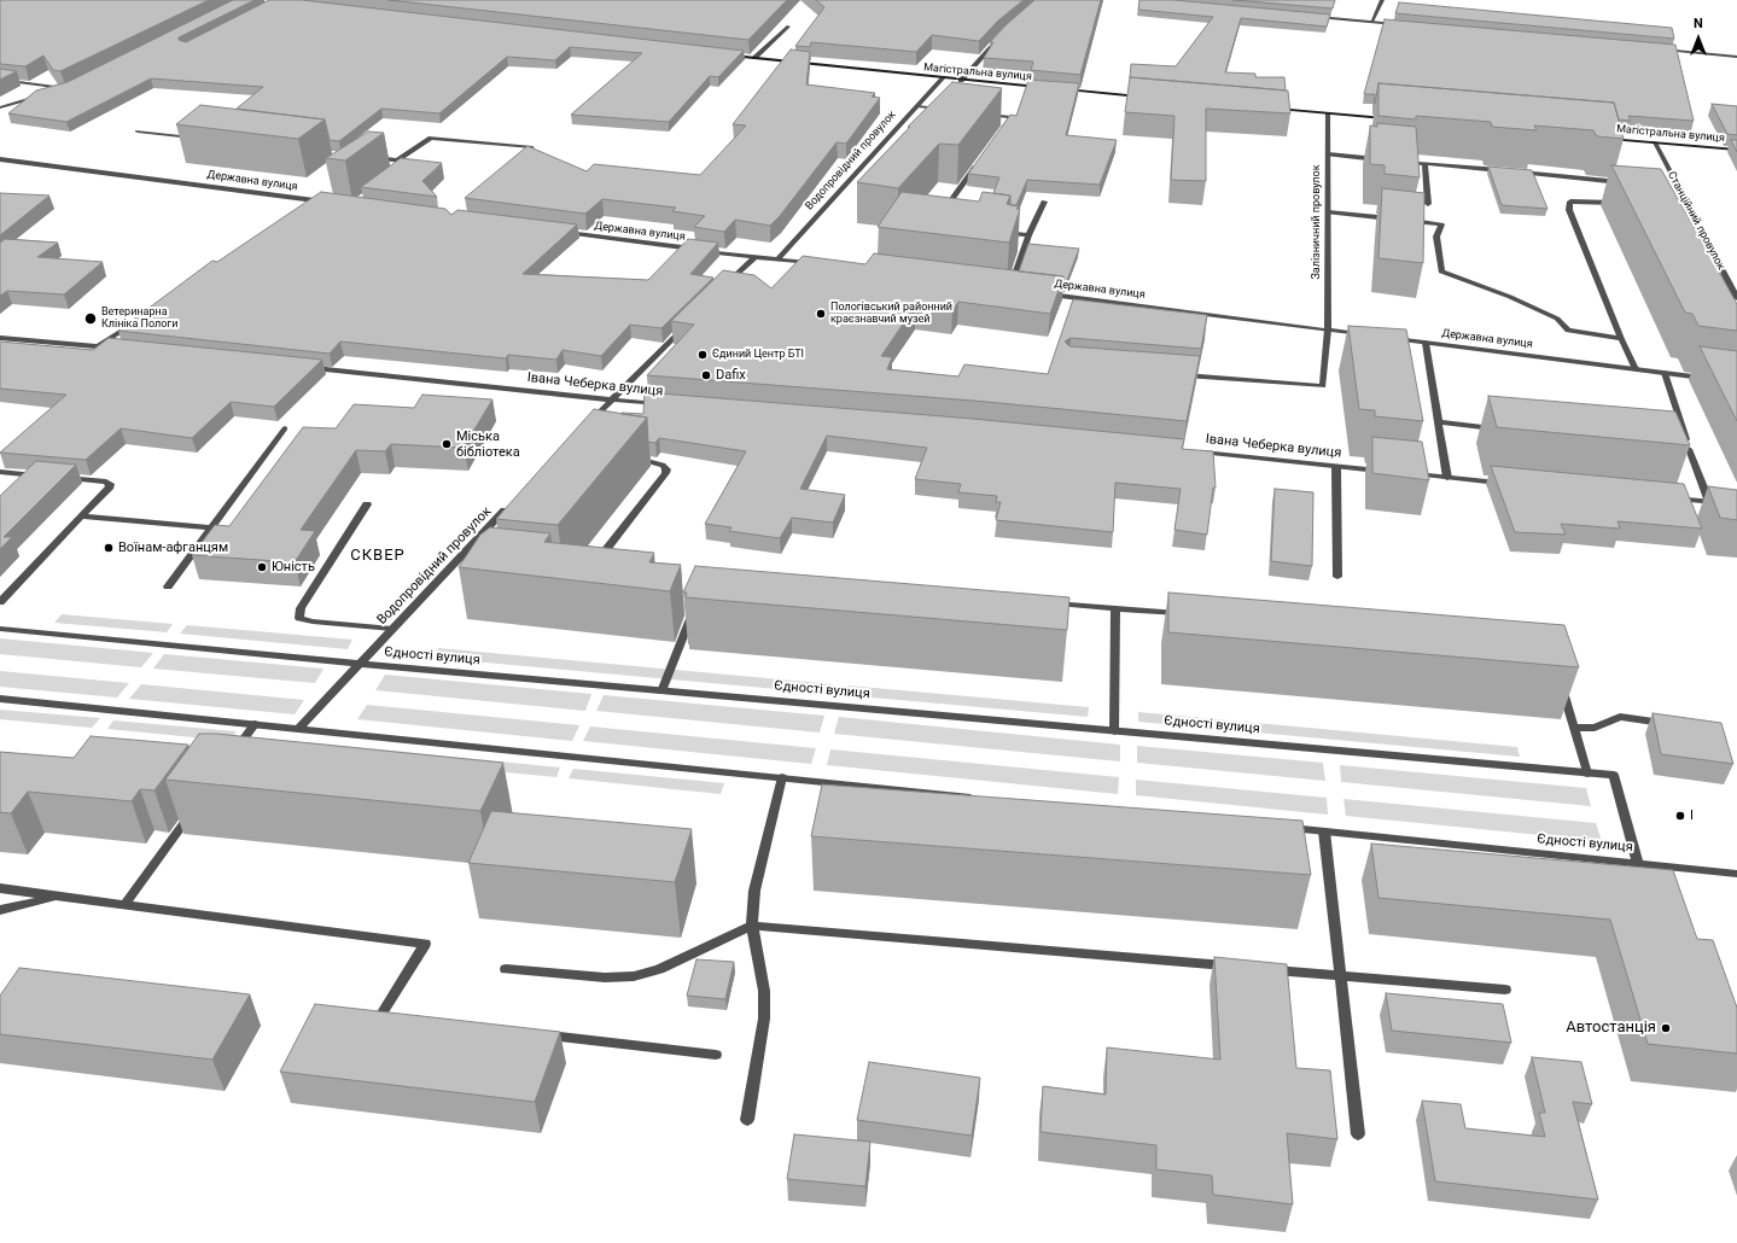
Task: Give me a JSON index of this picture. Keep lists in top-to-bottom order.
{
  "streets": {
    "main road": ["Магістральна вулиця"],
    "street": [
      "Водопровідний провулок",
      "Державна вулиця",
      "Станційний провулок",
      "Залізничний провулок",
      "Івана Чеберка вулиця",
      "Єдності вулиця"
    ]
  },
  "crossings": [
    ["Магістральна вулиця", "Водопровідний провулок"],
    ["Магістральна вулиця", "Станційний провулок"],
    ["Водопровідний провулок", "Державна вулиця"],
    ["Водопровідний провулок", "Єдності вулиця"],
    ["Державна вулиця", "Залізничний провулок"]
  ],
  "districts": ["СКВЕР"],
  "places": [
    "Пологівський районний краєзнавчий музей",
    "Ветеринарна Клініка Пологи",
    "Єдиний Центр БТІ",
    "Dafix",
    "Міська бібліотека",
    "Воїнам-афганцям",
    "Юність",
    "І",
    "Автостанція"
  ],
  "north": "top"
}
